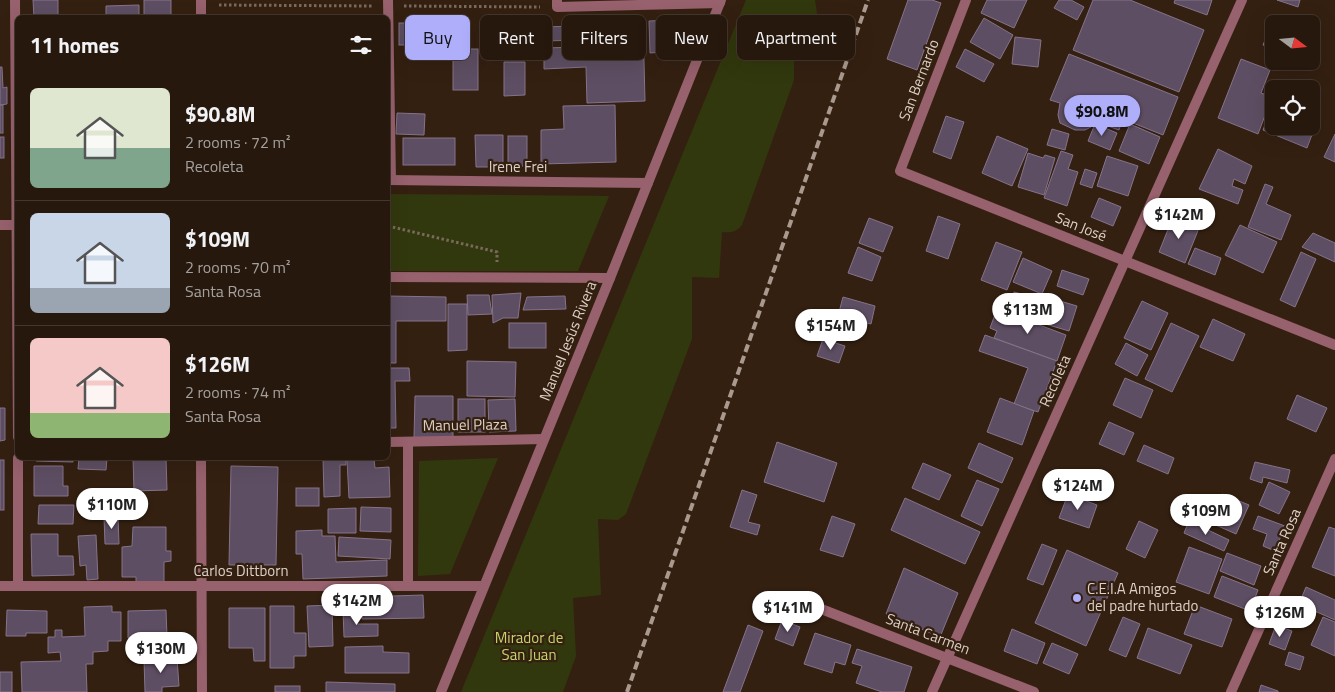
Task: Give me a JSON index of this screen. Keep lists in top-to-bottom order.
{
  "streets": {
    "street": [
      "San Bernardo",
      "Irene Frei",
      "San José",
      "Manuel Jesús Rivera",
      "Recoleta",
      "Manuel Plaza",
      "Santa Rosa",
      "Carlos Dittborn",
      "Santa Carmen"
    ]
  },
  "crossings": [
    ["San Bernardo", "San José"],
    ["Irene Frei", "Manuel Jesús Rivera"],
    ["San José", "Recoleta"],
    ["Manuel Jesús Rivera", "Manuel Plaza"],
    ["Manuel Jesús Rivera", "Carlos Dittborn"],
    ["Recoleta", "Santa Carmen"]
  ],
  "parks": ["Mirador de San Juan"],
  "places": ["C.E.I.A Amigos del padre hurtado"],
  "north": "right",
  "page": {
    "chip": [
      "Buy",
      "Rent",
      "Filters",
      "New",
      "Apartment"
    ],
    "heading": "11 homes",
    "list": [
      {
        "name": "$90.8M",
        "note": "2 rooms · 72 m² · Recoleta"
      },
      {
        "name": "$109M",
        "note": "2 rooms · 70 m² · Santa Rosa"
      },
      {
        "name": "$126M",
        "note": "2 rooms · 74 m² · Santa Rosa"
      }
    ],
    "price": [
      "$90.8M",
      "$142M",
      "$113M",
      "$154M",
      "$124M",
      "$110M",
      "$109M",
      "$142M",
      "$141M",
      "$126M",
      "$130M"
    ]
  }
}
